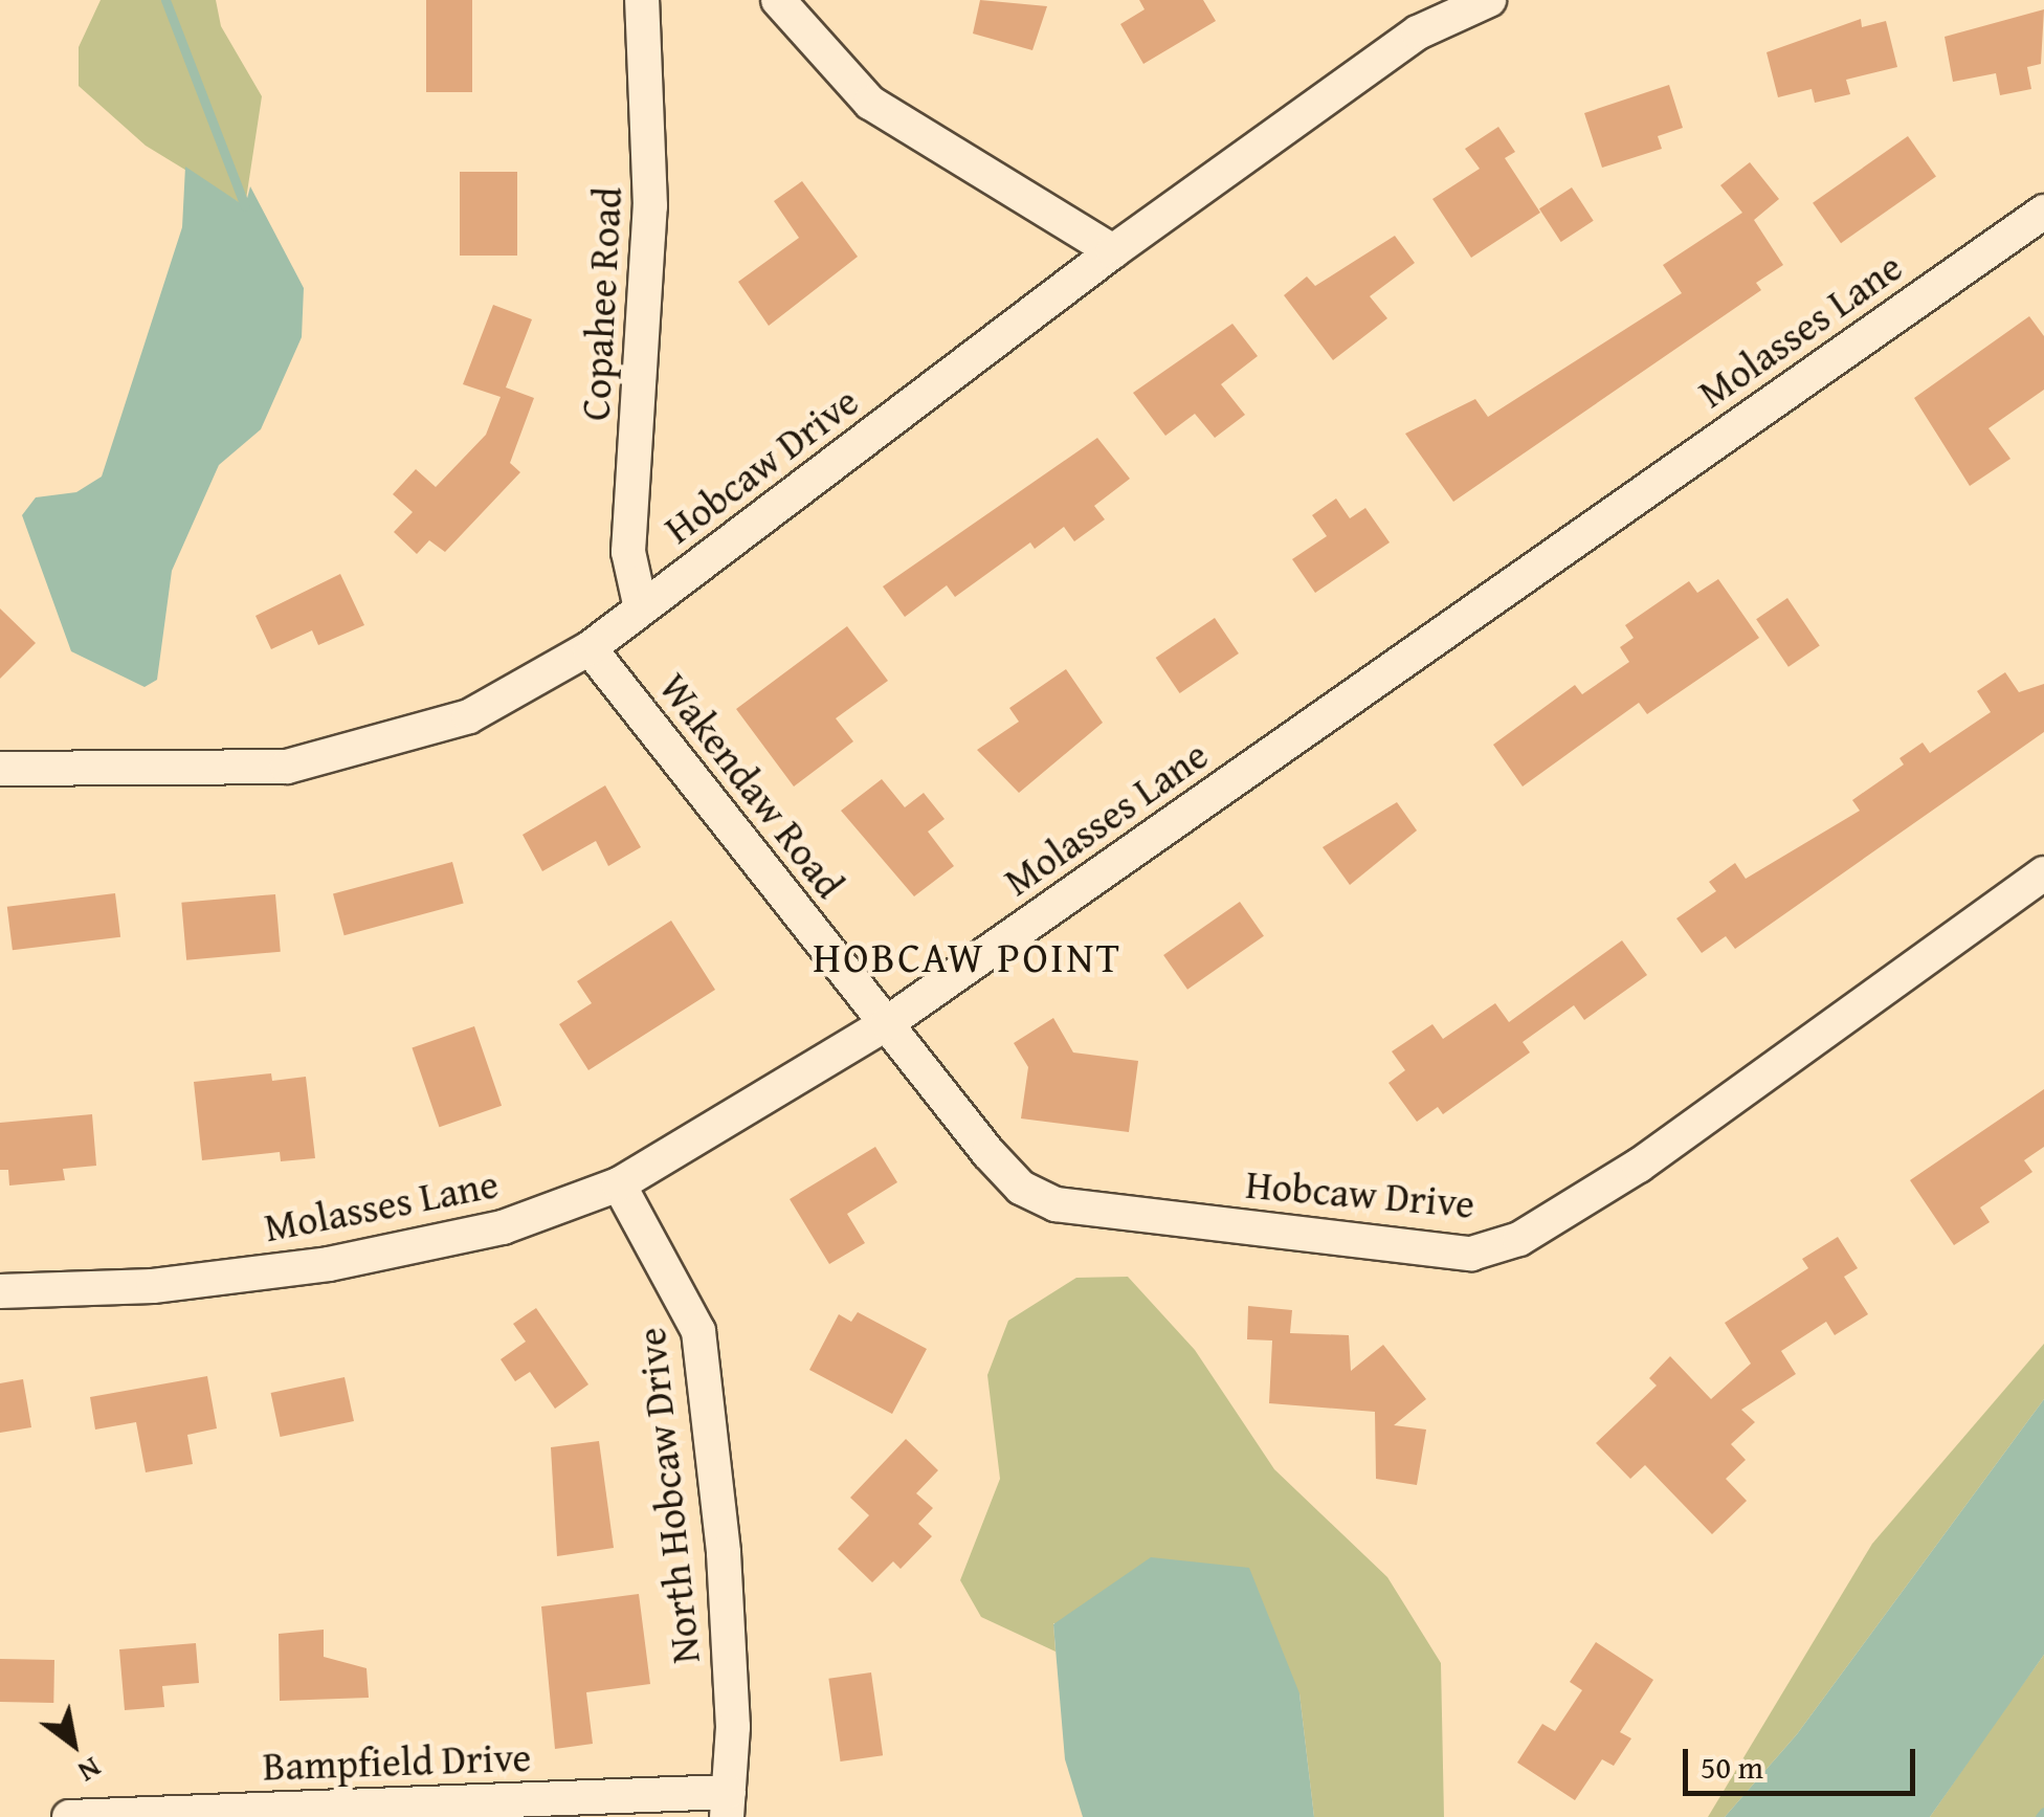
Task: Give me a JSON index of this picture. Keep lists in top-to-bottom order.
{
  "streets": {
    "street": [
      "Copahee Road",
      "Molasses Lane",
      "Hobcaw Drive",
      "Wakendaw Road",
      "North Hobcaw Drive",
      "Bampfield Drive"
    ]
  },
  "crossings": [
    ["Copahee Road", "Hobcaw Drive"],
    ["Molasses Lane", "Hobcaw Drive"],
    ["Molasses Lane", "Wakendaw Road"],
    ["Molasses Lane", "North Hobcaw Drive"],
    ["Hobcaw Drive", "Wakendaw Road"],
    ["North Hobcaw Drive", "Bampfield Drive"]
  ],
  "districts": ["HOBCAW POINT"],
  "scale_bar": "50 m",
  "north": "bottom right"
}
